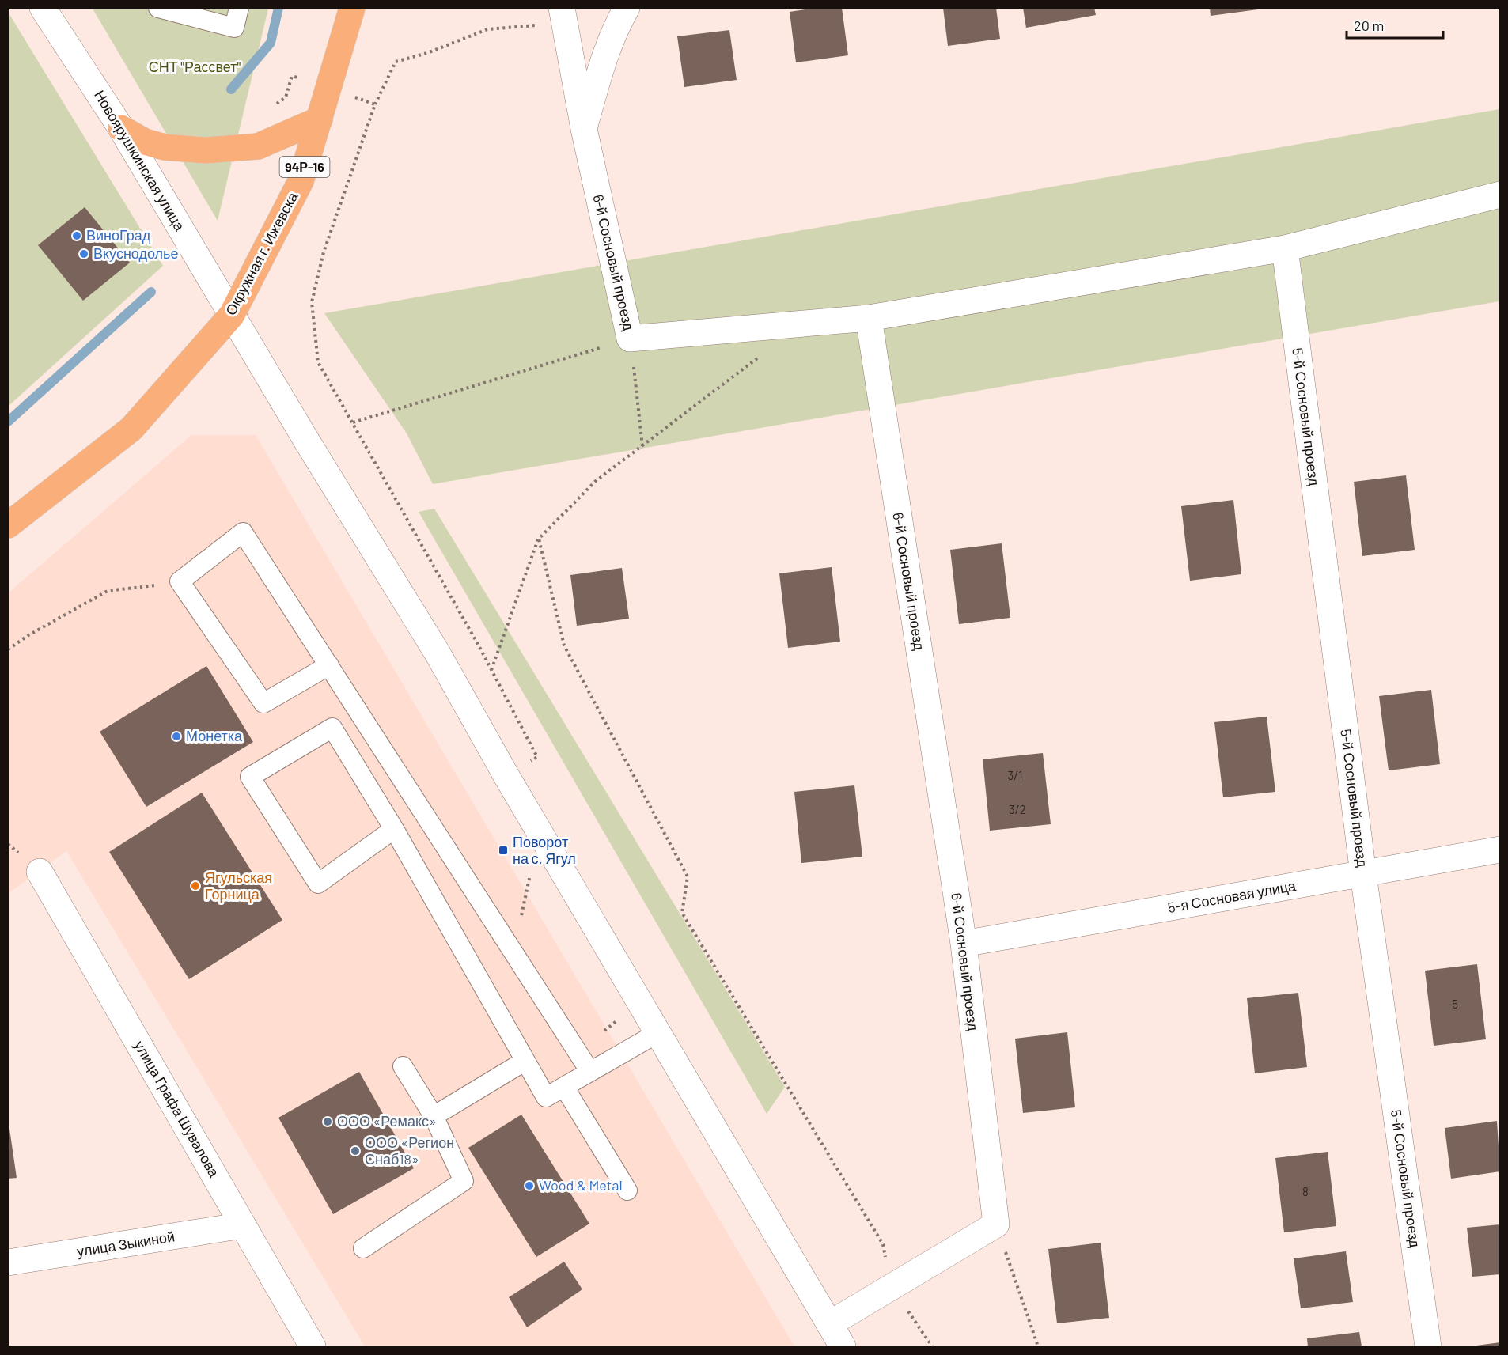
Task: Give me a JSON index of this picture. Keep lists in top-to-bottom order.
{
  "streets": {
    "main road": ["94Р-16", "Окружная г. Ижевска"],
    "street": [
      "Новоярушкинская улица",
      "6-й Сосновый проезд",
      "5-й Сосновый проезд",
      "5-я Сосновая улица",
      "улица Графа Шувалова",
      "улица Зыкиной"
    ]
  },
  "crossings": [
    ["Новоярушкинская улица", "Окружная г. Ижевска"],
    ["6-й Сосновый проезд", "5-я Сосновая улица"],
    ["5-й Сосновый проезд", "5-я Сосновая улица"],
    ["улица Графа Шувалова", "улица Зыкиной"]
  ],
  "parks": ["СНТ \"Рассвет\""],
  "places": {
    "other": [
      "ВиноГрад",
      "Вкуснодолье",
      "Монетка",
      "Ягульская Горница",
      "ООО «Ремакс»",
      "ООО «Регион Снаб18»",
      "Wood & Metal"
    ],
    "transit": ["Поворот на с. Ягул"]
  },
  "house_numbers": [
    "3/1",
    "3/2",
    "5",
    "8"
  ],
  "scale_bar": "20 m"
}
